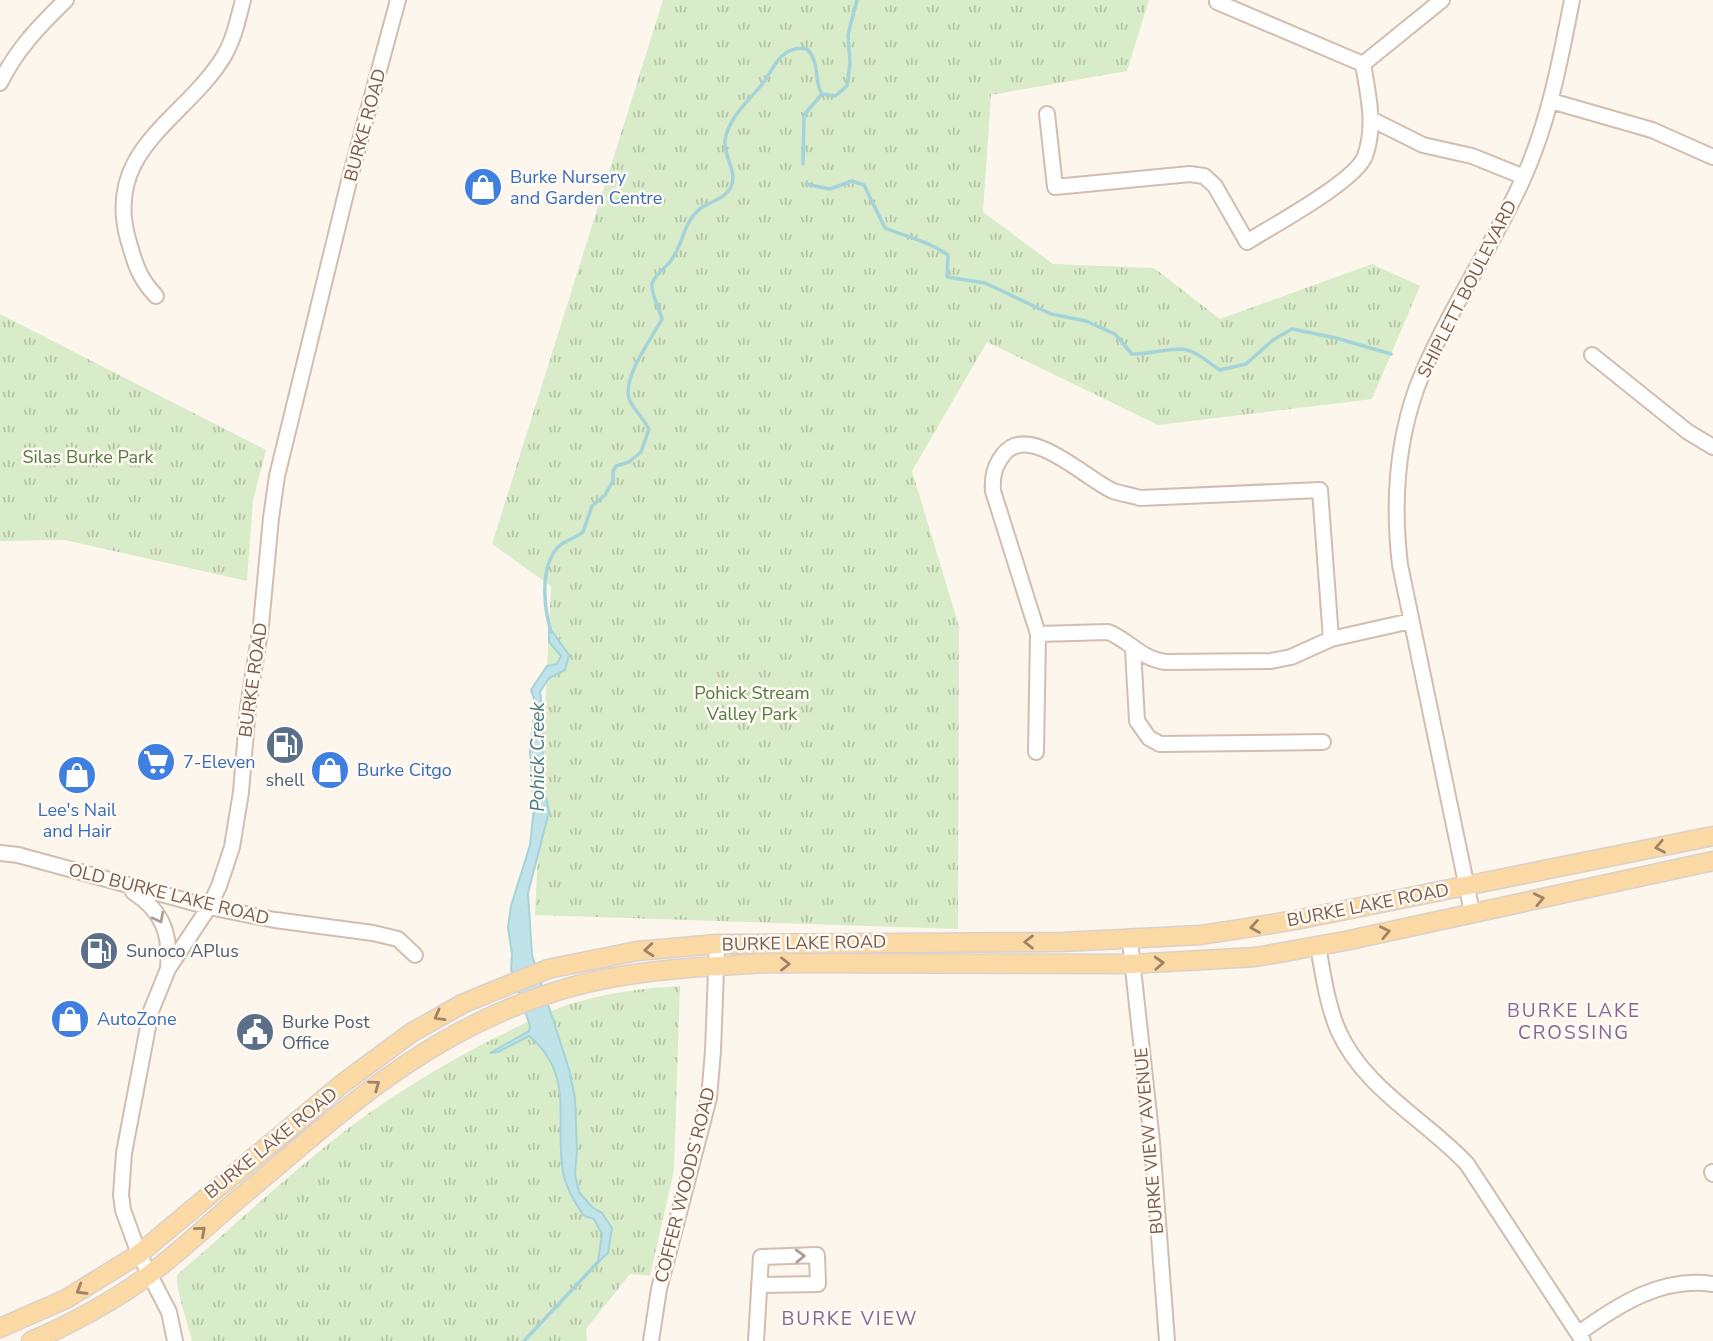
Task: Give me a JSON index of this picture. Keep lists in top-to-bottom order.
{
  "streets": {
    "main road": ["BURKE LAKE ROAD"],
    "street": [
      "BURKE ROAD",
      "SHIPLETT BOULEVARD",
      "OLD BURKE LAKE ROAD",
      "BURKE VIEW AVENUE",
      "COFFER WOODS ROAD"
    ]
  },
  "crossings": [
    ["BURKE ROAD", "OLD BURKE LAKE ROAD"],
    ["BURKE ROAD", "BURKE LAKE ROAD"],
    ["SHIPLETT BOULEVARD", "BURKE LAKE ROAD"],
    ["BURKE LAKE ROAD", "BURKE VIEW AVENUE"],
    ["BURKE LAKE ROAD", "COFFER WOODS ROAD"]
  ],
  "districts": ["BURKE LAKE CROSSING", "BURKE VIEW"],
  "water": ["Pohick Creek"],
  "parks": ["Silas Burke Park", "Pohick Stream Valley Park"],
  "places": {
    "shop": [
      "Burke Nursery and Garden Centre",
      "Burke Citgo",
      "Lee's Nail and Hair",
      "AutoZone"
    ],
    "fuel station": ["shell", "Sunoco APlus"],
    "supermarket": ["7-Eleven"],
    "public building": ["Burke Post Office"]
  }
}
